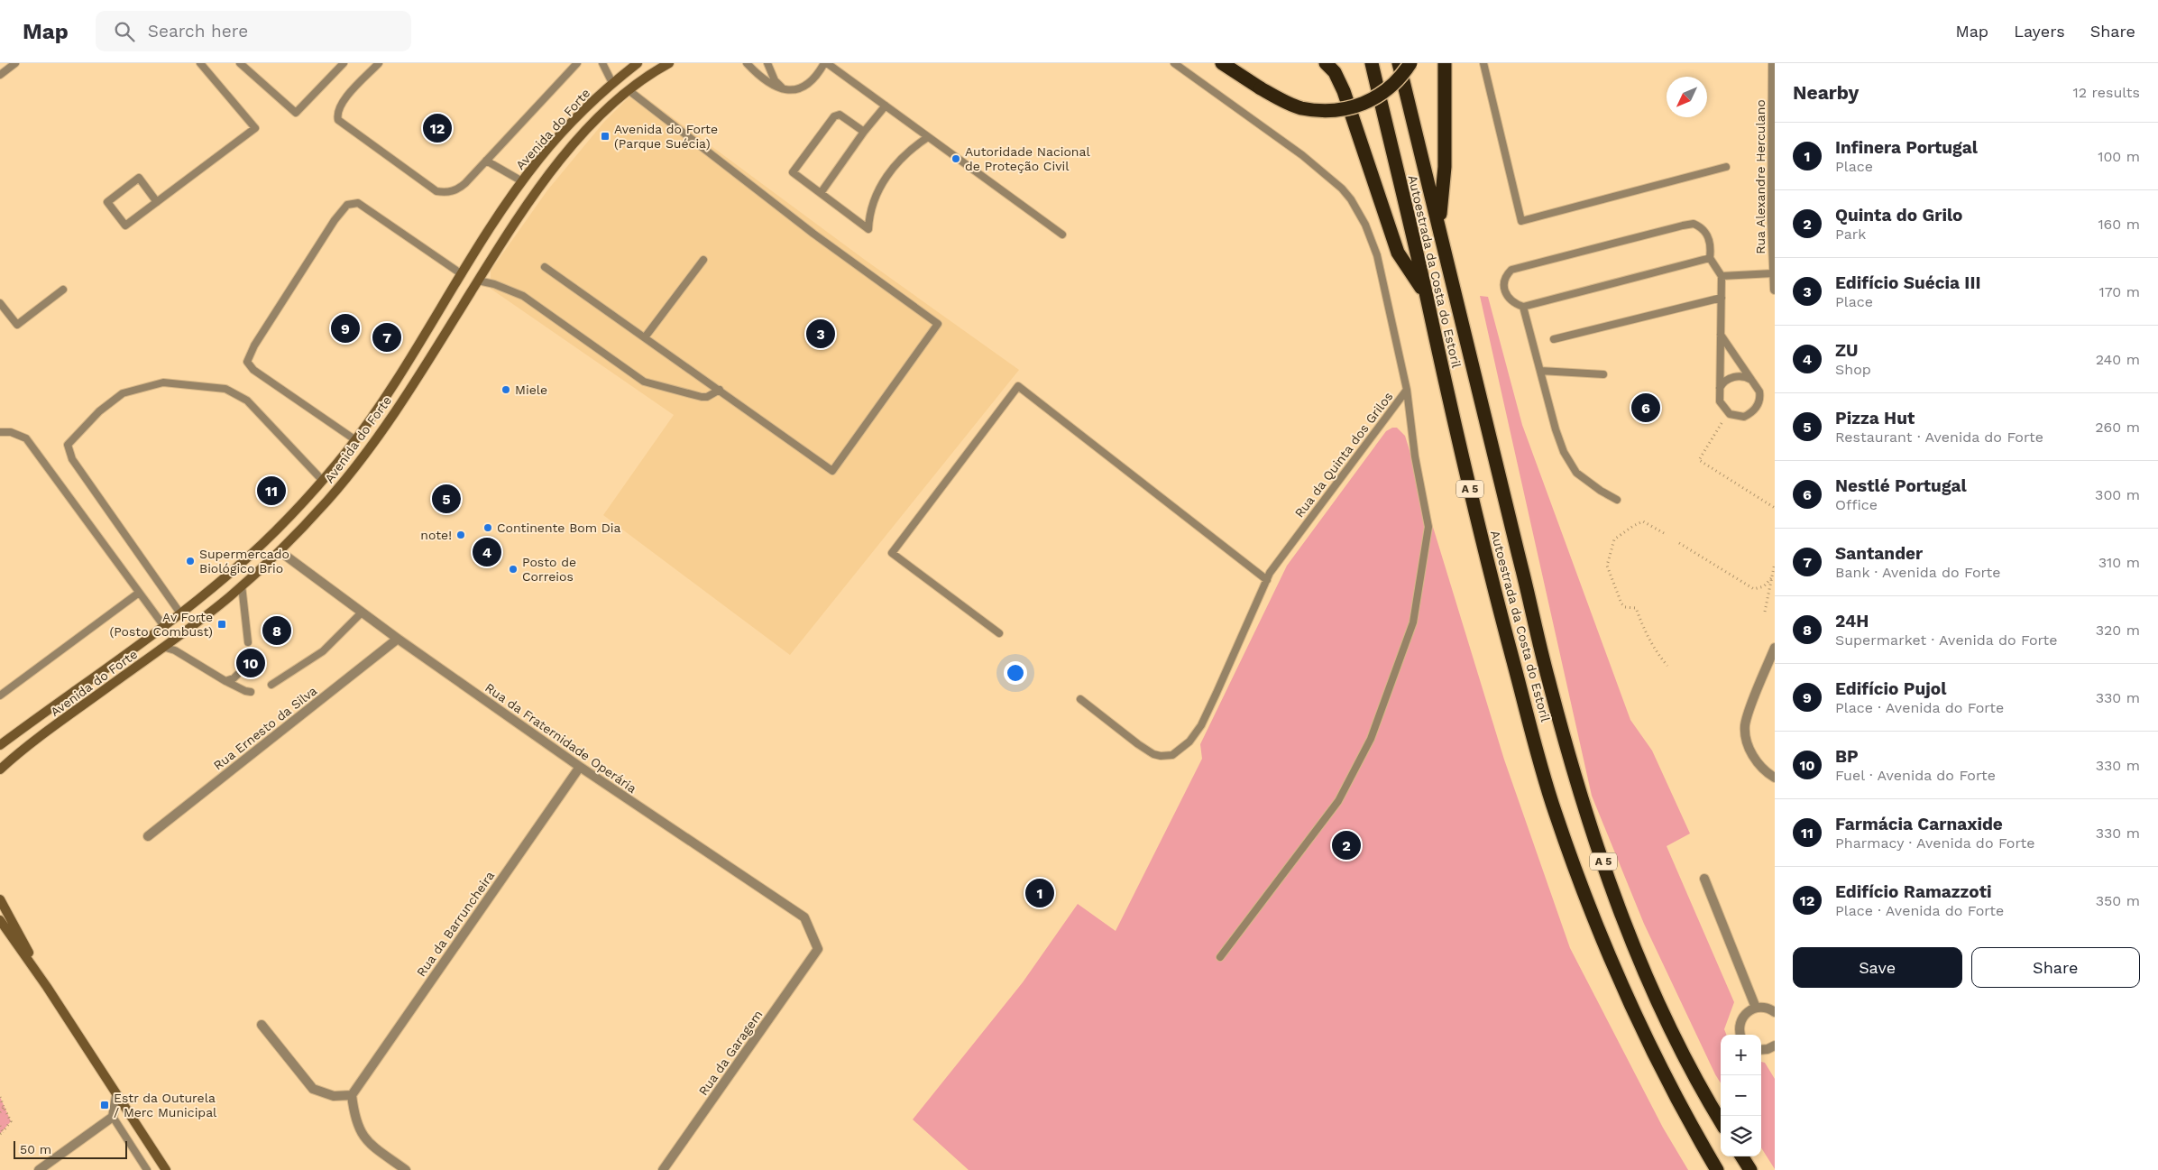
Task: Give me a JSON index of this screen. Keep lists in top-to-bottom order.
{
  "streets": {
    "highway": ["Autoestrada da Costa do Estoril", "A 5"],
    "street": [
      "Avenida do Forte",
      "Rua Alexandre Herculano",
      "Rua Ernesto da Silva",
      "Rua da Fraternidade Operária",
      "Rua da Barruncheira",
      "Rua da Garagem"
    ],
    "lane": ["Rua da Quinta dos Grilos"]
  },
  "crossings": [
    ["Avenida do Forte", "Rua da Fraternidade Operária"],
    ["Rua Ernesto da Silva", "Rua da Fraternidade Operária"],
    ["Rua da Fraternidade Operária", "Rua da Barruncheira"],
    ["Rua da Fraternidade Operária", "Rua da Garagem"]
  ],
  "places": {
    "transit": ["Avenida do Forte (Parque Suécia)", "Av Forte (Posto Combust)", "Estr da Outurela / Merc Municipal"],
    "other": [
      "Autoridade Nacional de Proteção Civil",
      "Miele",
      "Continente Bom Dia",
      "note!",
      "Supermercado Biológico Brio",
      "Posto de Correios"
    ]
  },
  "scale_bar": "50 m",
  "north": "bottom left",
  "page": {
    "header": "Map",
    "search": "Search here",
    "nav": ["Map", "Layers", "Share"],
    "heading": ["Nearby", "12 results"],
    "pins": [
      "12",
      "9",
      "3",
      "7",
      "6",
      "11",
      "5",
      "4",
      "8",
      "10",
      "2",
      "1"
    ],
    "list": [
      {
        "mark": "1",
        "name": "Infinera Portugal",
        "note": "Place",
        "value": "100 m"
      },
      {
        "mark": "2",
        "name": "Quinta do Grilo",
        "note": "Park",
        "value": "160 m"
      },
      {
        "mark": "3",
        "name": "Edifício Suécia III",
        "note": "Place",
        "value": "170 m"
      },
      {
        "mark": "4",
        "name": "ZU",
        "note": "Shop",
        "value": "240 m"
      },
      {
        "mark": "5",
        "name": "Pizza Hut",
        "note": "Restaurant · Avenida do Forte",
        "value": "260 m"
      },
      {
        "mark": "6",
        "name": "Nestlé Portugal",
        "note": "Office",
        "value": "300 m"
      },
      {
        "mark": "7",
        "name": "Santander",
        "note": "Bank · Avenida do Forte",
        "value": "310 m"
      },
      {
        "mark": "8",
        "name": "24H",
        "note": "Supermarket · Avenida do Forte",
        "value": "320 m"
      },
      {
        "mark": "9",
        "name": "Edifício Pujol",
        "note": "Place · Avenida do Forte",
        "value": "330 m"
      },
      {
        "mark": "10",
        "name": "BP",
        "note": "Fuel · Avenida do Forte",
        "value": "330 m"
      },
      {
        "mark": "11",
        "name": "Farmácia Carnaxide",
        "note": "Pharmacy · Avenida do Forte",
        "value": "330 m"
      },
      {
        "mark": "12",
        "name": "Edifício Ramazzoti",
        "note": "Place · Avenida do Forte",
        "value": "350 m"
      }
    ],
    "buttons": ["Save", "Share"],
    "map_buttons": ["+", "−"],
    "scale": "50 m"
  }
}
